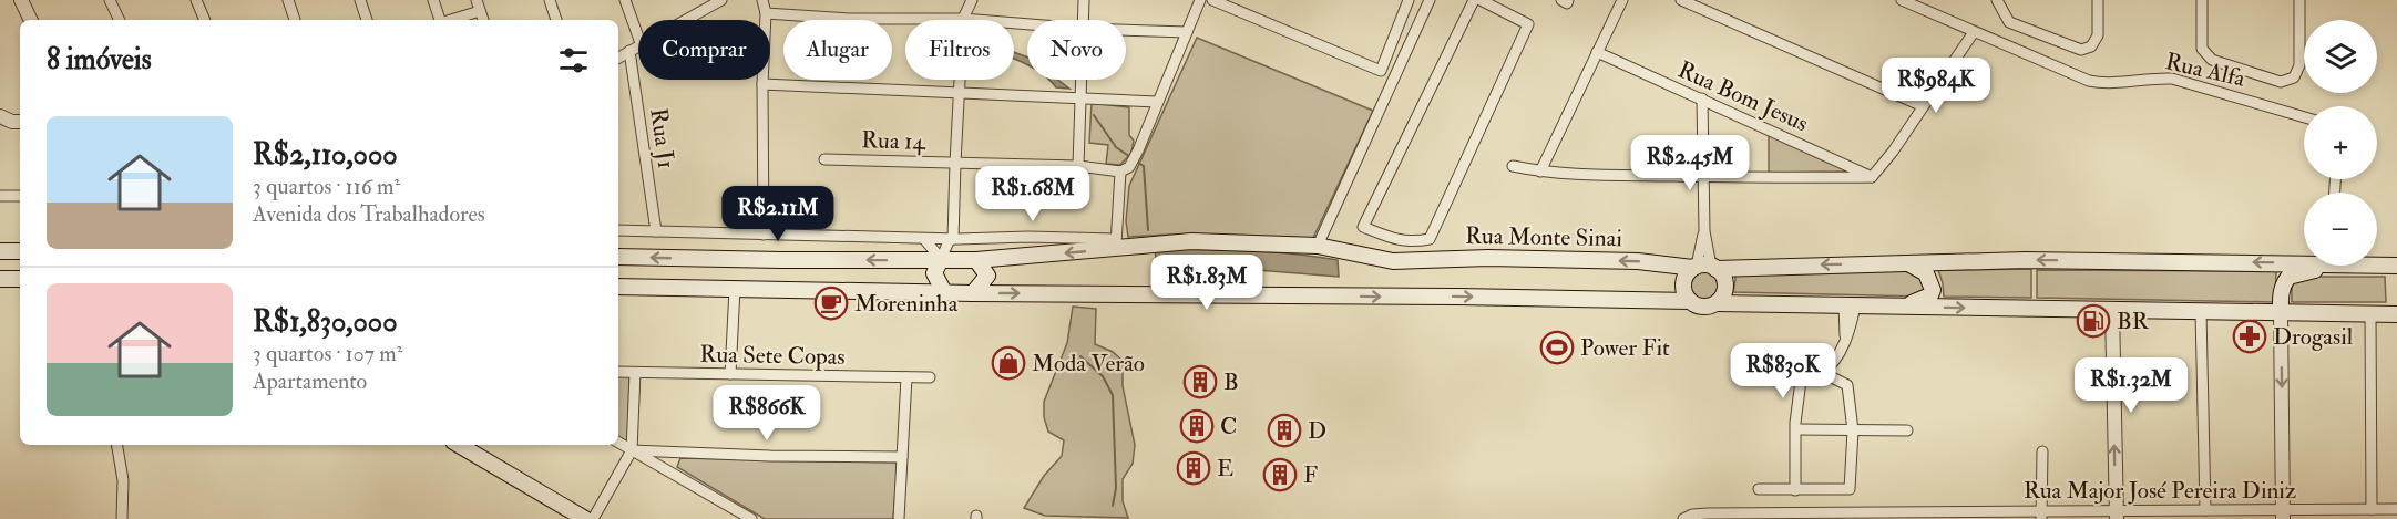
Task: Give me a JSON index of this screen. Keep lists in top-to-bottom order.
{
  "streets": {
    "main road": ["Rua Monte Sinai"],
    "street": [
      "Rua Alfa",
      "Rua Bom Jesus",
      "Rua J1",
      "Rua 14",
      "Rua Sete Copas",
      "Rua Major José Pereira Diniz"
    ]
  },
  "places": {
    "cafe": ["Moreninha"],
    "fuel station": ["BR"],
    "pharmacy": ["Drogasil"],
    "sports": ["Power Fit"],
    "shop": ["Moda Verão"],
    "building": [
      "B",
      "C",
      "D",
      "E",
      "F"
    ]
  },
  "page": {
    "map_buttons": ["+", "−"],
    "chip": [
      "Comprar",
      "Alugar",
      "Filtros",
      "Novo"
    ],
    "heading": "8 imóveis",
    "price": [
      "R$984K",
      "R$2.45M",
      "R$1.68M",
      "R$2.11M",
      "R$1.83M",
      "R$830K",
      "R$1.32M",
      "R$866K"
    ],
    "list": [
      {
        "name": "R$2,110,000",
        "note": "3 quartos · 116 m² · Avenida dos Trabalhadores"
      },
      {
        "name": "R$1,830,000",
        "note": "3 quartos · 107 m² · Apartamento"
      }
    ]
  }
}
